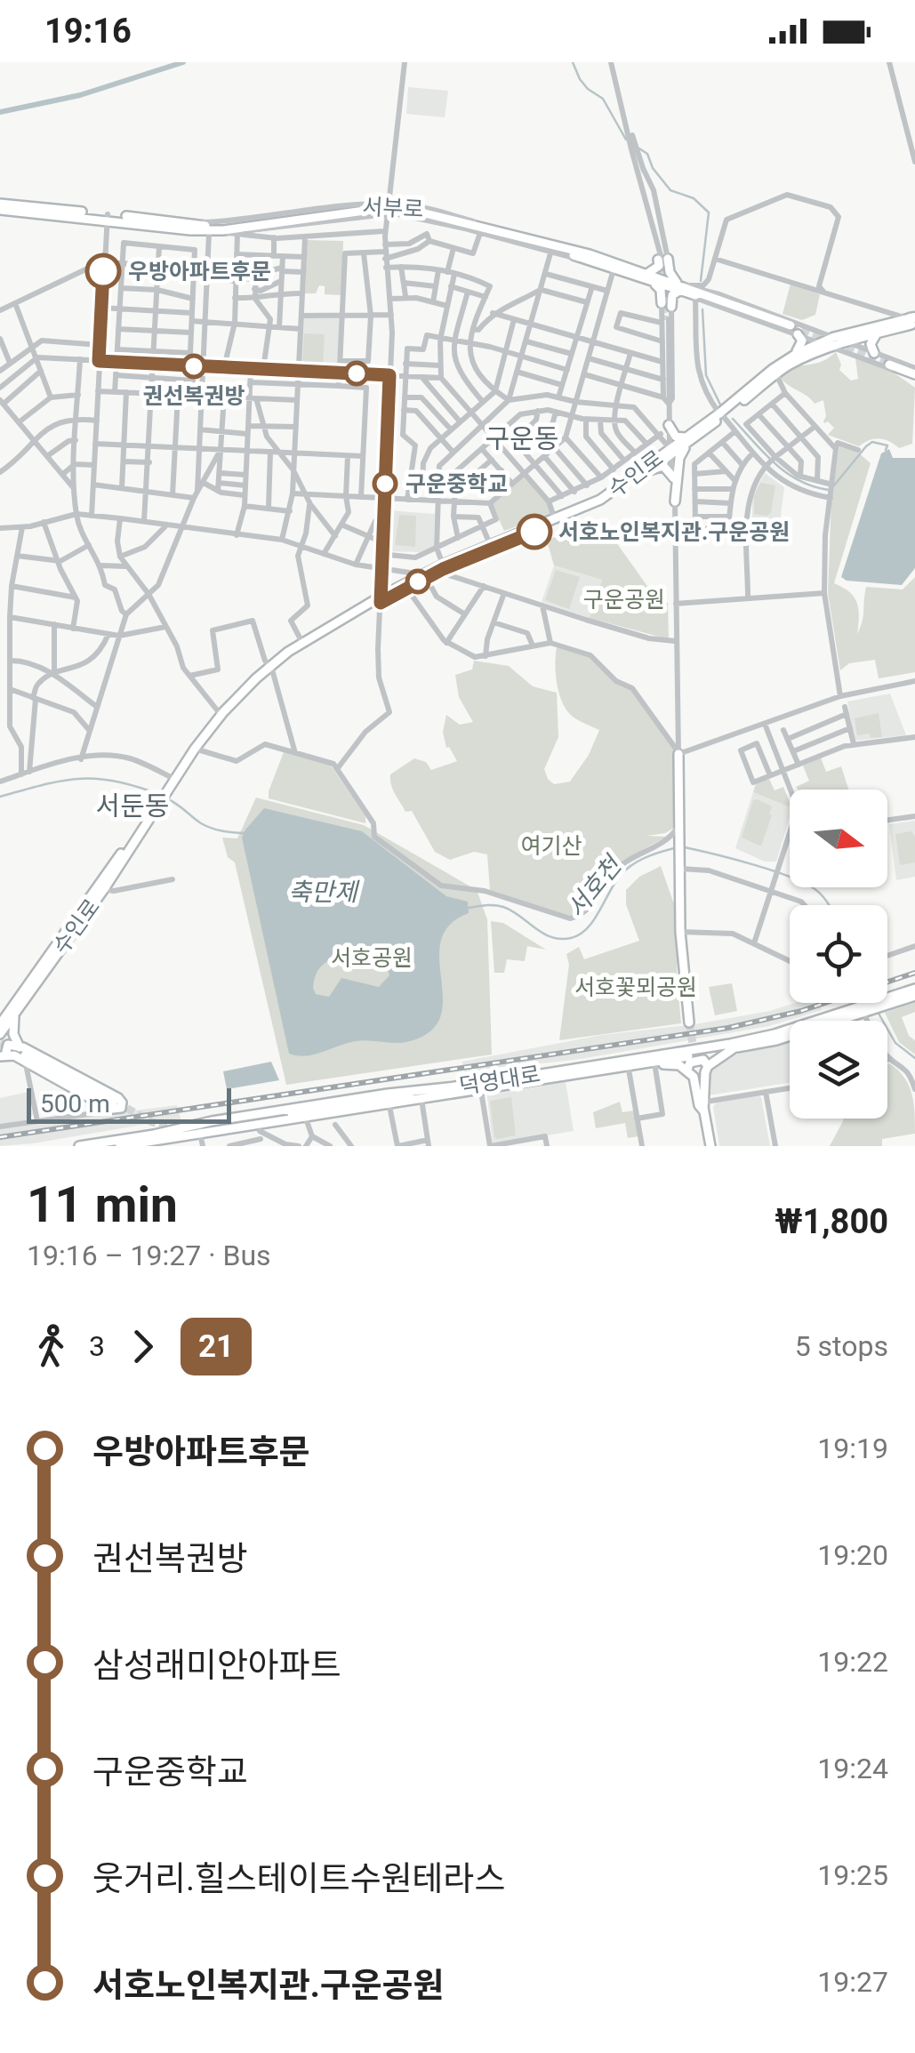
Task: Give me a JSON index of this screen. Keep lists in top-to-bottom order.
{
  "streets": {
    "main road": ["서부로", "수인로", "덕영대로"]
  },
  "crossings": [
    ["서부로", "수인로"]
  ],
  "districts": ["구운동", "서둔동"],
  "water": ["서호천", "축만제"],
  "parks": [
    "구운공원",
    "여기산",
    "서호공원",
    "서호꽃뫼공원"
  ],
  "places": [
    "우방아파트후문",
    "권선복권방",
    "구운중학교",
    "서호노인복지관.구운공원"
  ],
  "lines": ["bus line 21"],
  "scale_bar": "500 m",
  "north": "right",
  "page": {
    "status": "19:16",
    "scale": "500 m",
    "heading": ["11 min", "19:16 – 19:27 · Bus", "₩1,800"],
    "legs": ["3", "21", "5 stops"],
    "list": [
      {
        "name": "우방아파트후문",
        "value": "19:19"
      },
      {
        "name": "권선복권방",
        "value": "19:20"
      },
      {
        "name": "삼성래미안아파트",
        "value": "19:22"
      },
      {
        "name": "구운중학교",
        "value": "19:24"
      },
      {
        "name": "웃거리.힐스테이트수원테라스",
        "value": "19:25"
      },
      {
        "name": "서호노인복지관.구운공원",
        "value": "19:27"
      }
    ]
  }
}
